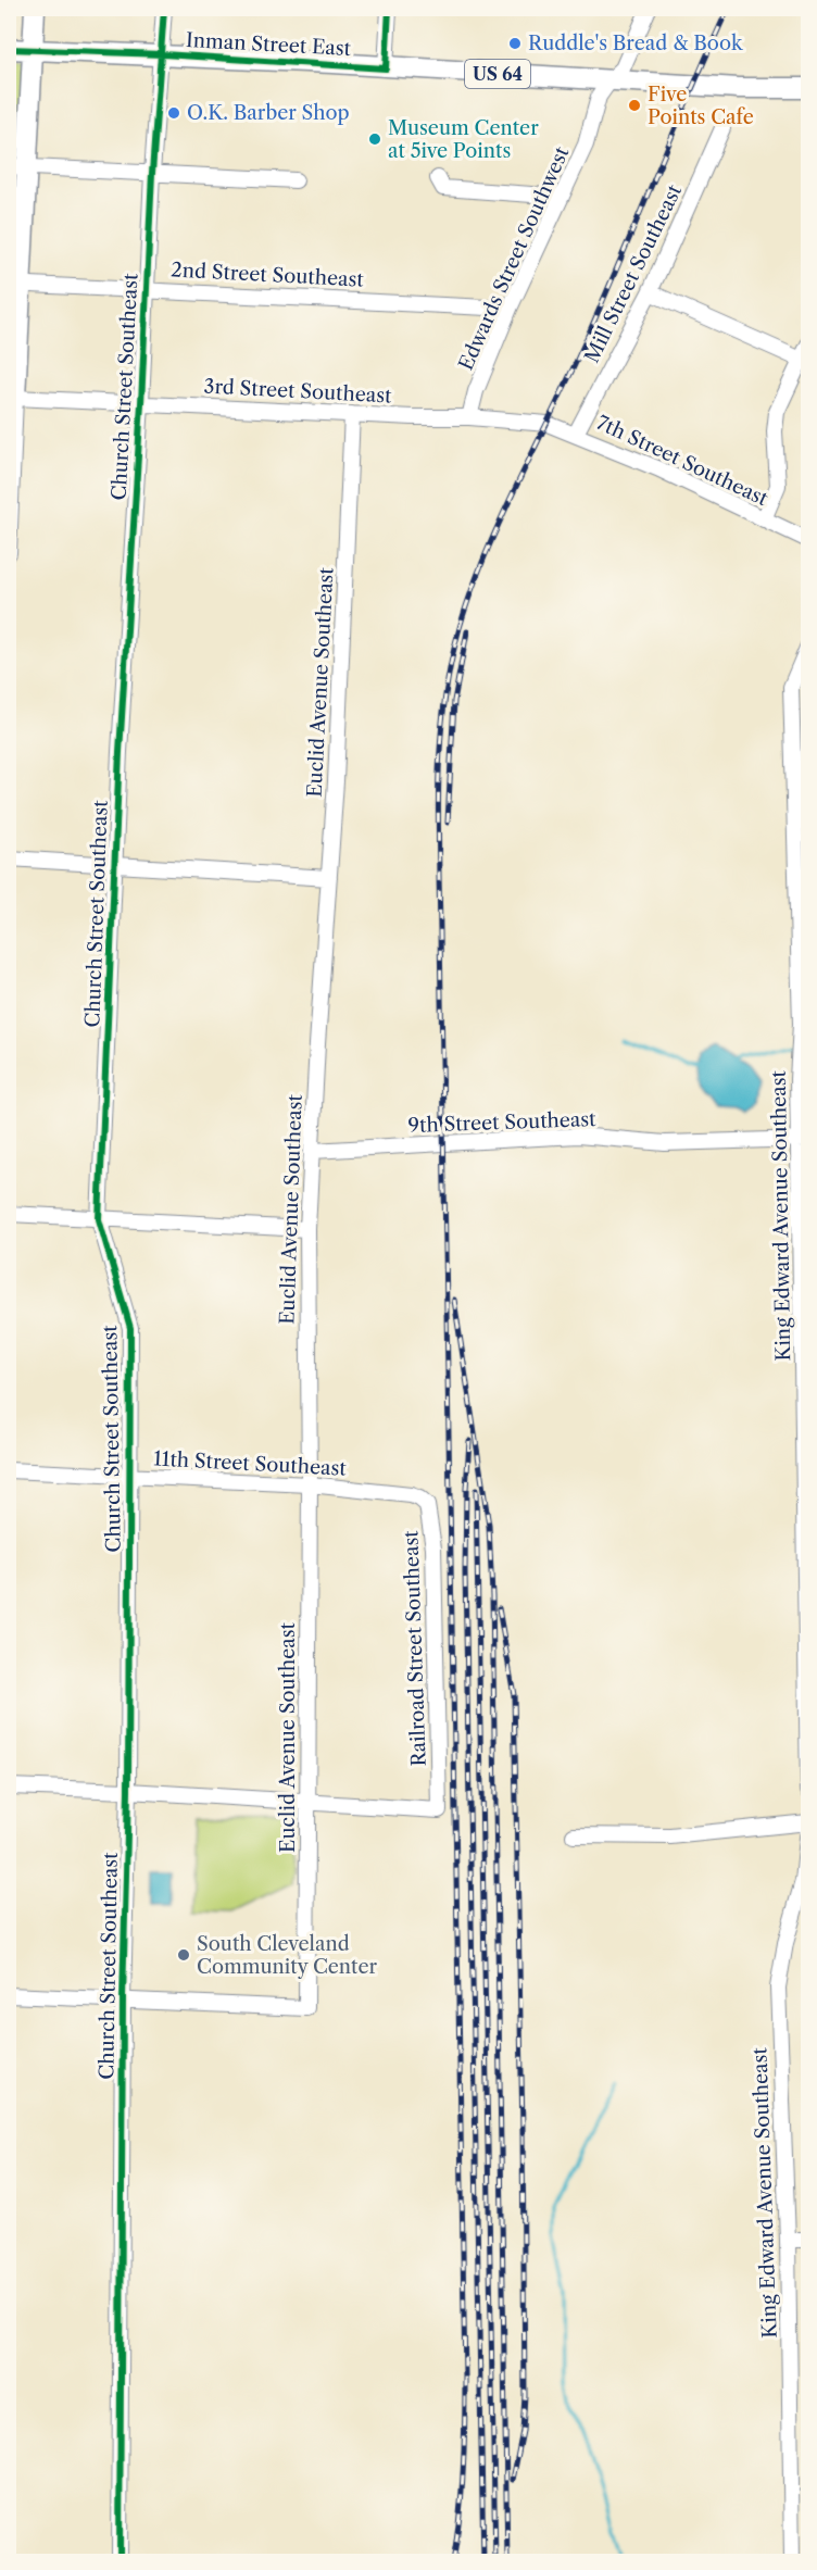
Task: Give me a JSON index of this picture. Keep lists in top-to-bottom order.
{
  "streets": {
    "main road": ["Inman Street East", "US 64"],
    "street": [
      "Edwards Street Southwest",
      "Mill Street Southeast",
      "2nd Street Southeast",
      "Church Street Southeast",
      "3rd Street Southeast",
      "7th Street Southeast",
      "Euclid Avenue Southeast",
      "9th Street Southeast",
      "King Edward Avenue Southeast",
      "11th Street Southeast",
      "Railroad Street Southeast"
    ]
  },
  "crossings": [
    ["Inman Street East", "US 64"],
    ["Inman Street East", "Edwards Street Southwest"],
    ["Inman Street East", "Church Street Southeast"],
    ["Edwards Street Southwest", "2nd Street Southeast"],
    ["Edwards Street Southwest", "3rd Street Southeast"],
    ["Mill Street Southeast", "3rd Street Southeast"],
    ["Mill Street Southeast", "7th Street Southeast"],
    ["2nd Street Southeast", "Church Street Southeast"],
    ["Church Street Southeast", "3rd Street Southeast"],
    ["Church Street Southeast", "Euclid Avenue Southeast"],
    ["Church Street Southeast", "11th Street Southeast"],
    ["3rd Street Southeast", "7th Street Southeast"],
    ["3rd Street Southeast", "Euclid Avenue Southeast"],
    ["Euclid Avenue Southeast", "9th Street Southeast"],
    ["Euclid Avenue Southeast", "11th Street Southeast"],
    ["Euclid Avenue Southeast", "Railroad Street Southeast"],
    ["9th Street Southeast", "King Edward Avenue Southeast"],
    ["11th Street Southeast", "Railroad Street Southeast"]
  ],
  "places": [
    "Ruddle's Bread & Book",
    "Five Points Cafe",
    "O.K. Barber Shop",
    "Museum Center at 5ive Points",
    "South Cleveland Community Center"
  ]
}
